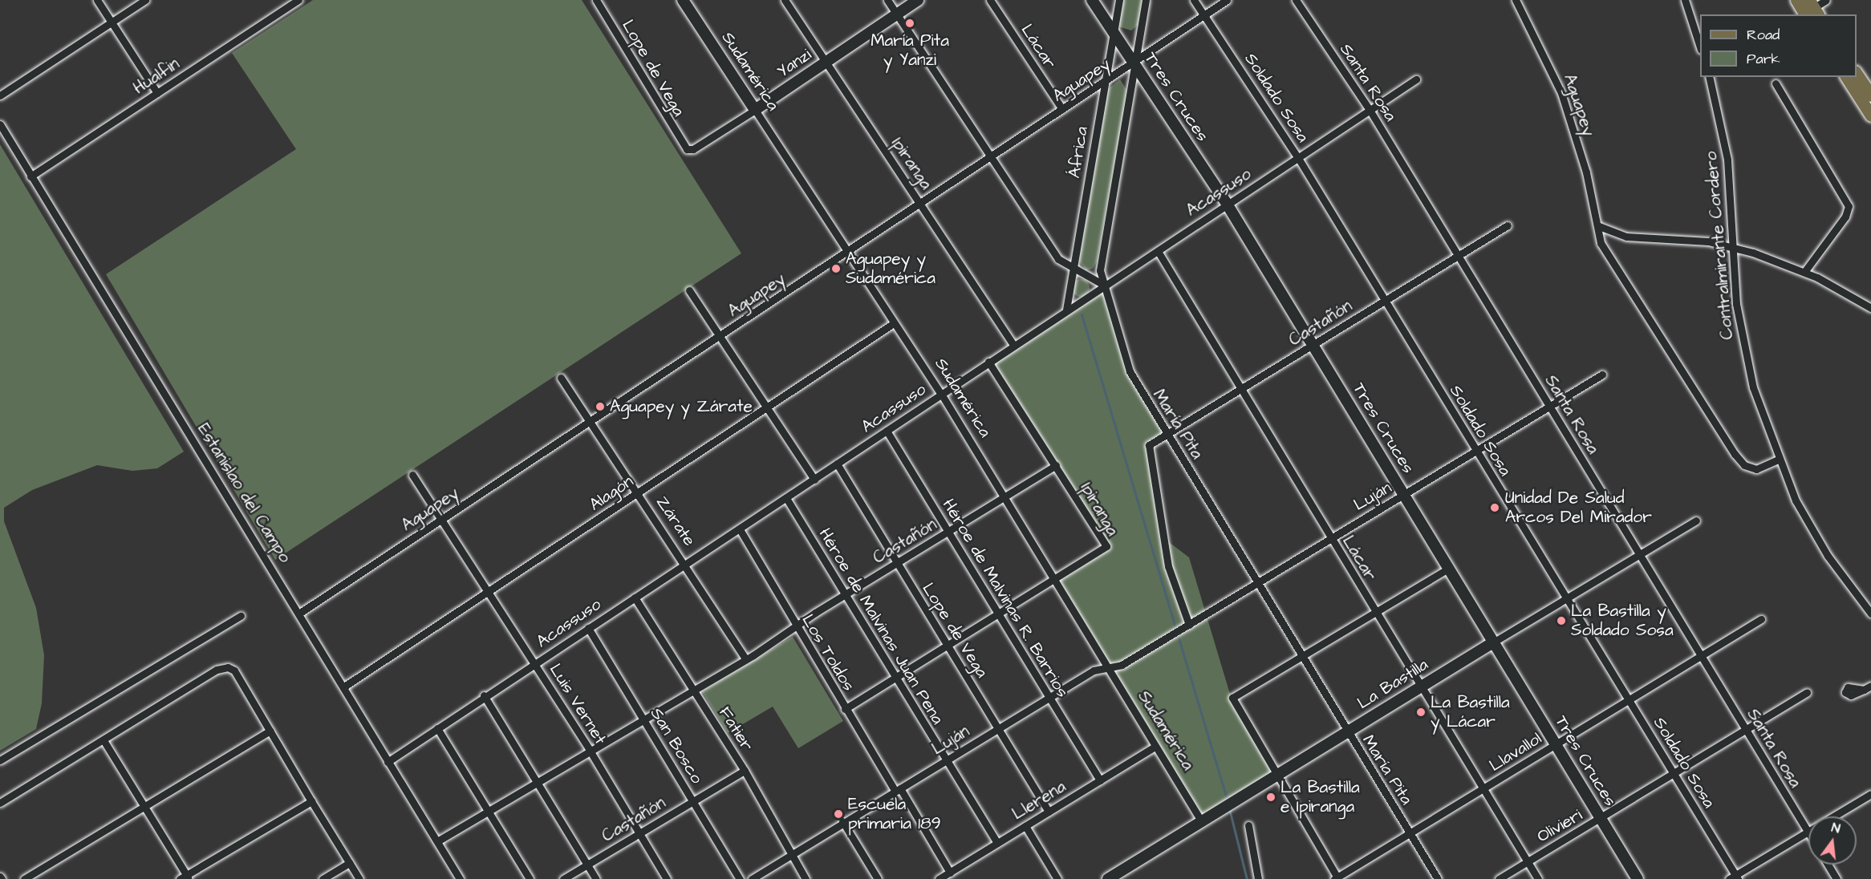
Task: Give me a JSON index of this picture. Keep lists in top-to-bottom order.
{
  "streets": {
    "street": [
      "Lácar",
      "Yanzi",
      "Lope de Vega",
      "Sudamérica",
      "Hualfin",
      "Aguapey",
      "Santa Rosa",
      "Tres Cruces",
      "Soldado Sosa",
      "África",
      "Ipiranga",
      "Acassuso",
      "Contralmirante Cordero",
      "Castañón",
      "María Pita",
      "Estanislao del Campo",
      "Alagón",
      "Luján",
      "Zárate",
      "Héroe de Malvinas R. Barrios",
      "Héroe de Malvinas Juan Pena",
      "Los Toldos",
      "La Bastilla",
      "Luis Vernet",
      "Fatier",
      "San Bosco",
      "Llavallol",
      "Llerena",
      "Olivieri"
    ]
  },
  "crossings": [
    ["Lácar", "Aguapey"],
    ["Lácar", "Acassuso"],
    ["Lácar", "Castañón"],
    ["Lácar", "Luján"],
    ["Lácar", "La Bastilla"],
    ["Lácar", "Llavallol"],
    ["Lácar", "Olivieri"],
    ["Yanzi", "Lope de Vega"],
    ["Yanzi", "Sudamérica"],
    ["Yanzi", "Ipiranga"],
    ["Lope de Vega", "Acassuso"],
    ["Lope de Vega", "Castañón"],
    ["Lope de Vega", "Luján"],
    ["Lope de Vega", "Llerena"],
    ["Sudamérica", "Aguapey"],
    ["Sudamérica", "Ipiranga"],
    ["Sudamérica", "Acassuso"],
    ["Sudamérica", "Castañón"],
    ["Sudamérica", "Alagón"],
    ["Sudamérica", "Luján"],
    ["Sudamérica", "La Bastilla"],
    ["Sudamérica", "Llerena"],
    ["Hualfin", "Estanislao del Campo"],
    ["Aguapey", "Tres Cruces"],
    ["Aguapey", "Soldado Sosa"],
    ["Aguapey", "África"],
    ["Aguapey", "Ipiranga"],
    ["Aguapey", "Contralmirante Cordero"],
    ["Aguapey", "Estanislao del Campo"],
    ["Aguapey", "Zárate"],
    ["Aguapey", "Luis Vernet"],
    ["Santa Rosa", "Acassuso"],
    ["Santa Rosa", "Castañón"],
    ["Santa Rosa", "Luján"],
    ["Santa Rosa", "La Bastilla"],
    ["Santa Rosa", "Llavallol"],
    ["Santa Rosa", "Olivieri"],
    ["Tres Cruces", "África"],
    ["Tres Cruces", "Acassuso"],
    ["Tres Cruces", "Castañón"],
    ["Tres Cruces", "Luján"],
    ["Tres Cruces", "La Bastilla"],
    ["Tres Cruces", "Llavallol"],
    ["Tres Cruces", "Olivieri"],
    ["Soldado Sosa", "Acassuso"],
    ["Soldado Sosa", "Castañón"],
    ["Soldado Sosa", "Luján"],
    ["Soldado Sosa", "La Bastilla"],
    ["Soldado Sosa", "Llavallol"],
    ["Soldado Sosa", "Olivieri"],
    ["África", "Acassuso"],
    ["Ipiranga", "Acassuso"],
    ["Ipiranga", "Castañón"],
    ["Acassuso", "María Pita"],
    ["Acassuso", "Estanislao del Campo"],
    ["Acassuso", "Zárate"],
    ["Acassuso", "Héroe de Malvinas R. Barrios"],
    ["Acassuso", "Héroe de Malvinas Juan Pena"],
    ["Acassuso", "Los Toldos"],
    ["Acassuso", "Luis Vernet"],
    ["Acassuso", "Fatier"],
    ["Acassuso", "San Bosco"],
    ["Castañón", "María Pita"],
    ["Castañón", "Estanislao del Campo"],
    ["Castañón", "Luján"],
    ["Castañón", "Zárate"],
    ["Castañón", "Héroe de Malvinas R. Barrios"],
    ["Castañón", "Héroe de Malvinas Juan Pena"],
    ["Castañón", "Los Toldos"],
    ["Castañón", "Luis Vernet"],
    ["Castañón", "Fatier"],
    ["Castañón", "San Bosco"],
    ["María Pita", "Luján"],
    ["María Pita", "La Bastilla"],
    ["María Pita", "Llavallol"],
    ["Estanislao del Campo", "Alagón"],
    ["Alagón", "Zárate"],
    ["Alagón", "Luis Vernet"],
    ["Luján", "Héroe de Malvinas R. Barrios"],
    ["Luján", "Héroe de Malvinas Juan Pena"],
    ["Luján", "Los Toldos"],
    ["Luján", "Fatier"],
    ["Héroe de Malvinas R. Barrios", "Llerena"],
    ["Héroe de Malvinas Juan Pena", "Llerena"],
    ["Los Toldos", "Llerena"]
  ],
  "places": [
    "María Pita y Yanzi",
    "Aguapey y Sudamérica",
    "Aguapey y Zárate",
    "Unidad De Salud Arcos Del Mirador",
    "La Bastilla y Soldado Sosa",
    "La Bastilla y Lácar",
    "La Bastilla e Ipiranga",
    "Escuela primaria 189"
  ],
  "legend": ["Road", "Park"],
  "north": "top"
}
